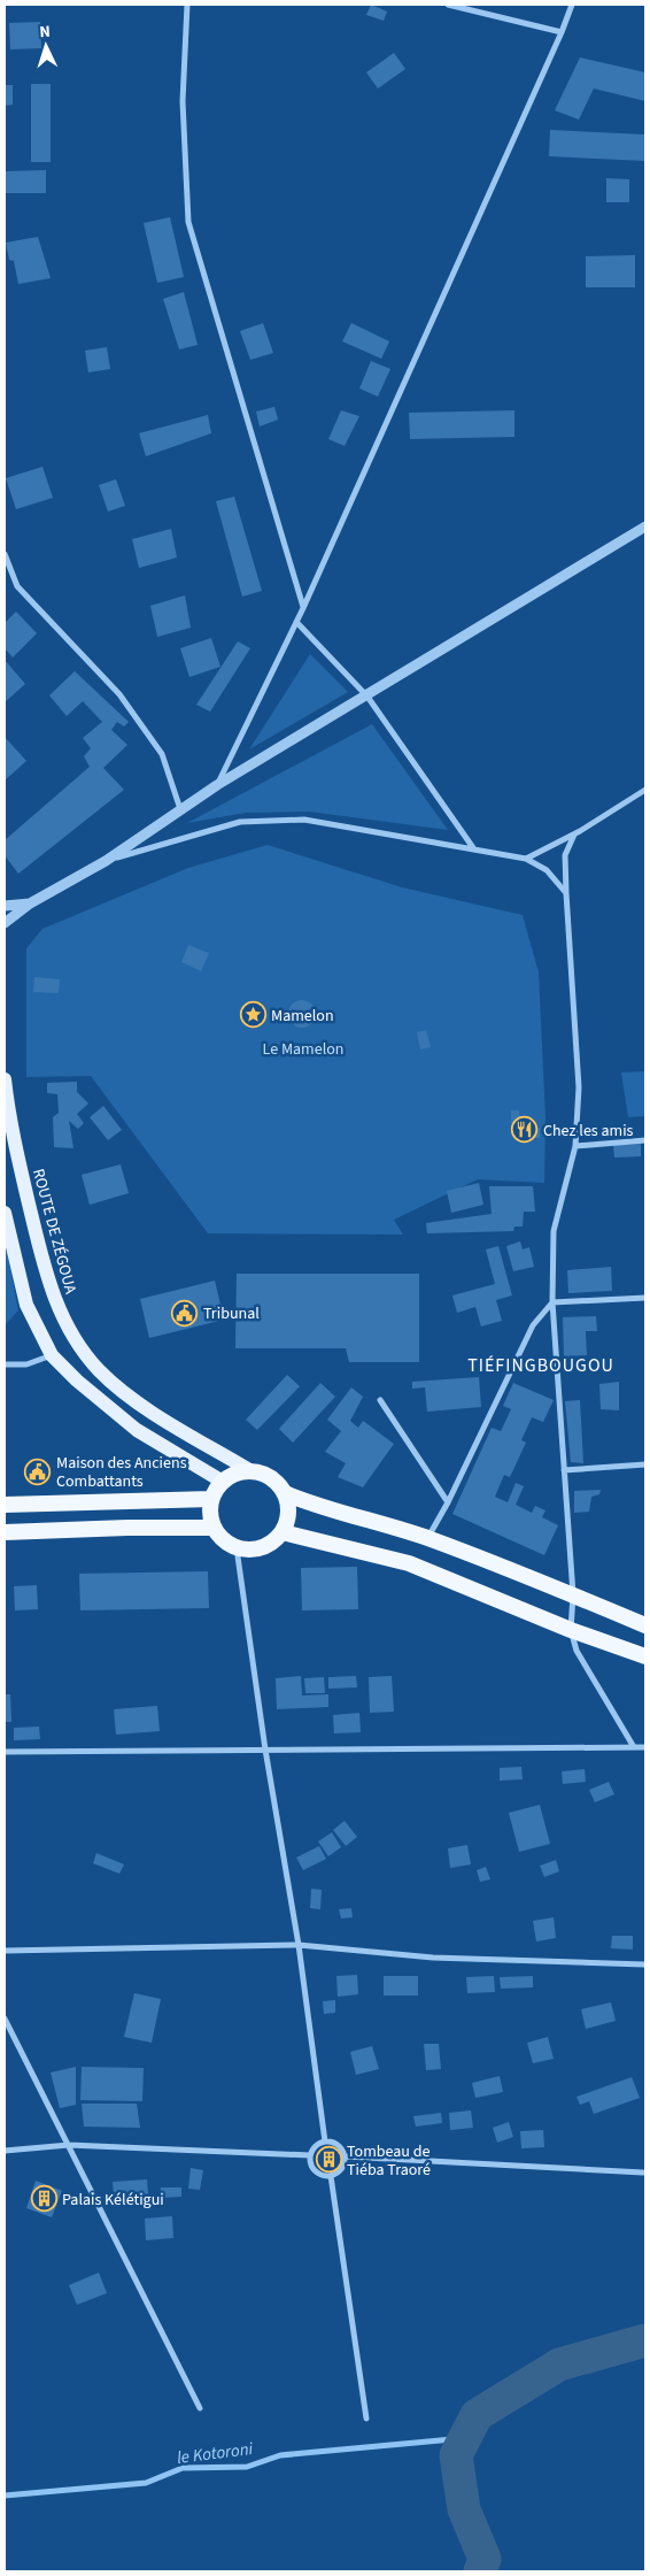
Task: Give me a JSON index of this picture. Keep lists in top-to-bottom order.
{
  "streets": {
    "main road": ["ROUTE DE ZÉGOUA"]
  },
  "districts": ["TIÉFINGBOUGOU"],
  "water": ["le Kotoroni"],
  "parks": ["Le Mamelon"],
  "places": {
    "place": ["Mamelon"],
    "restaurant": ["Chez les amis"],
    "public building": ["Tribunal", "Maison des Anciens Combattants"],
    "building": ["Tombeau de Tiéba Traoré", "Palais Kélétigui"]
  },
  "north": "top"
}
